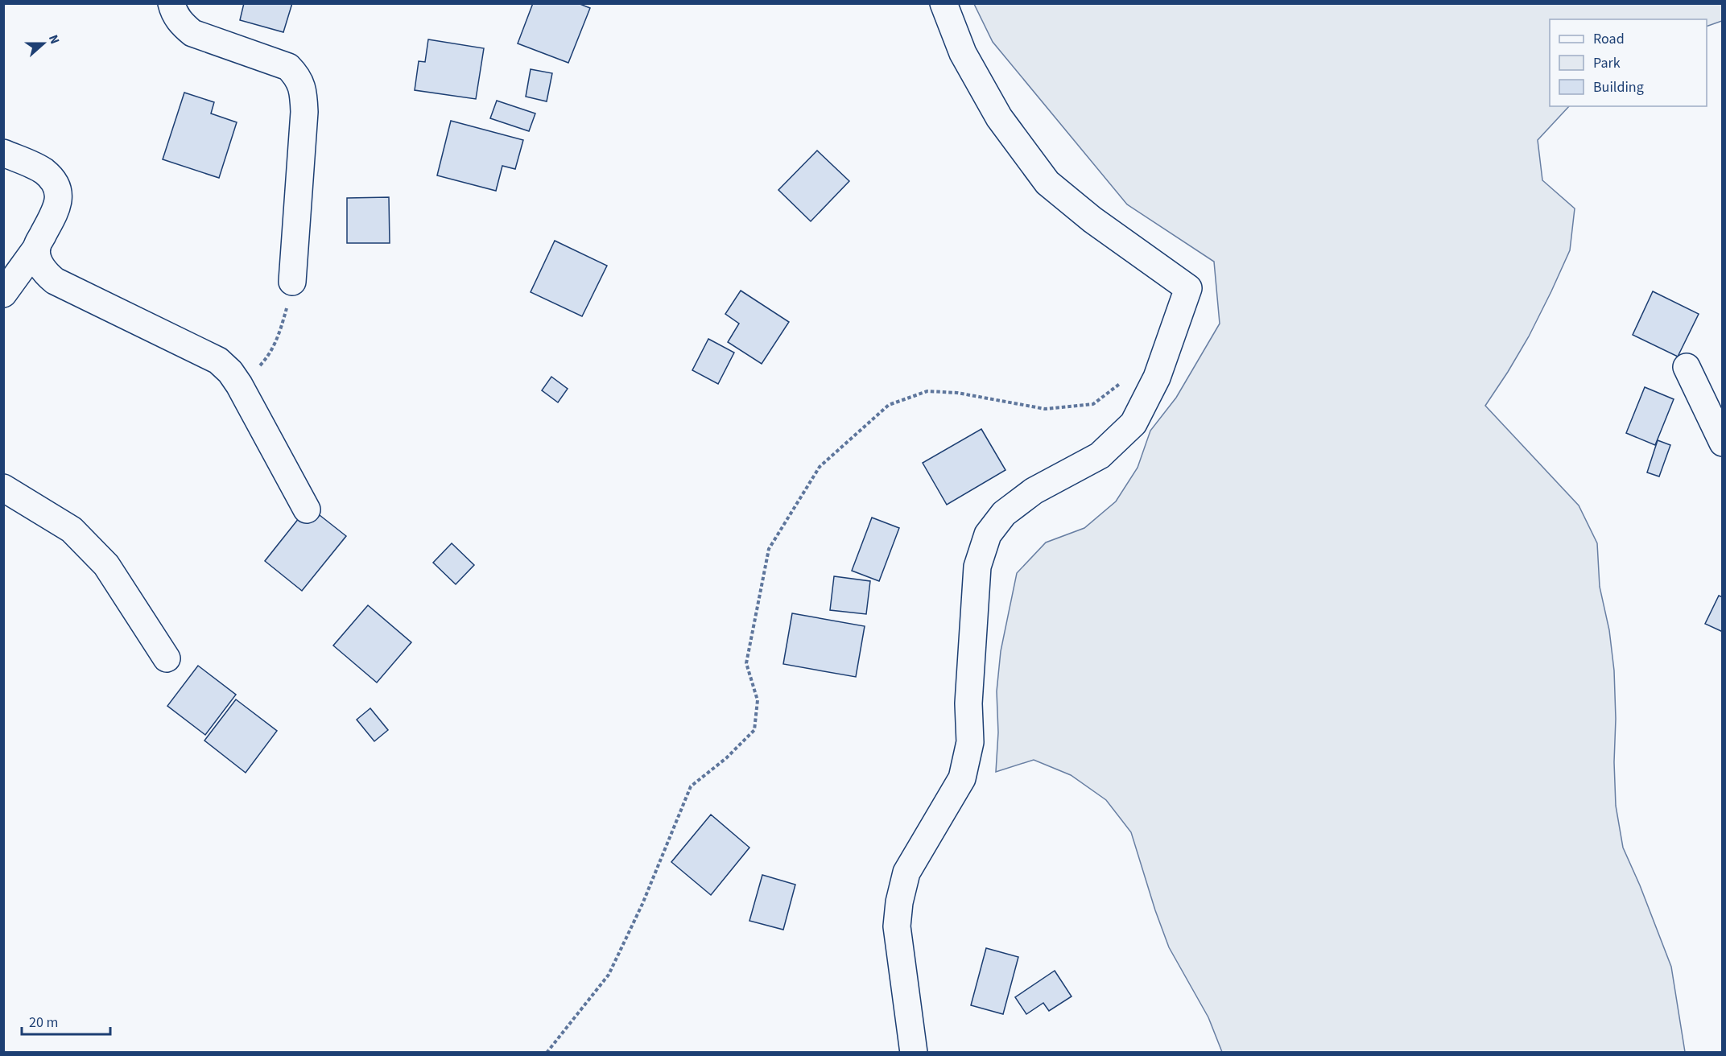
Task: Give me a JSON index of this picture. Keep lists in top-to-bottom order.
{
  "legend": ["Road", "Park", "Building"],
  "scale_bar": "20 m",
  "north": "right"
}
